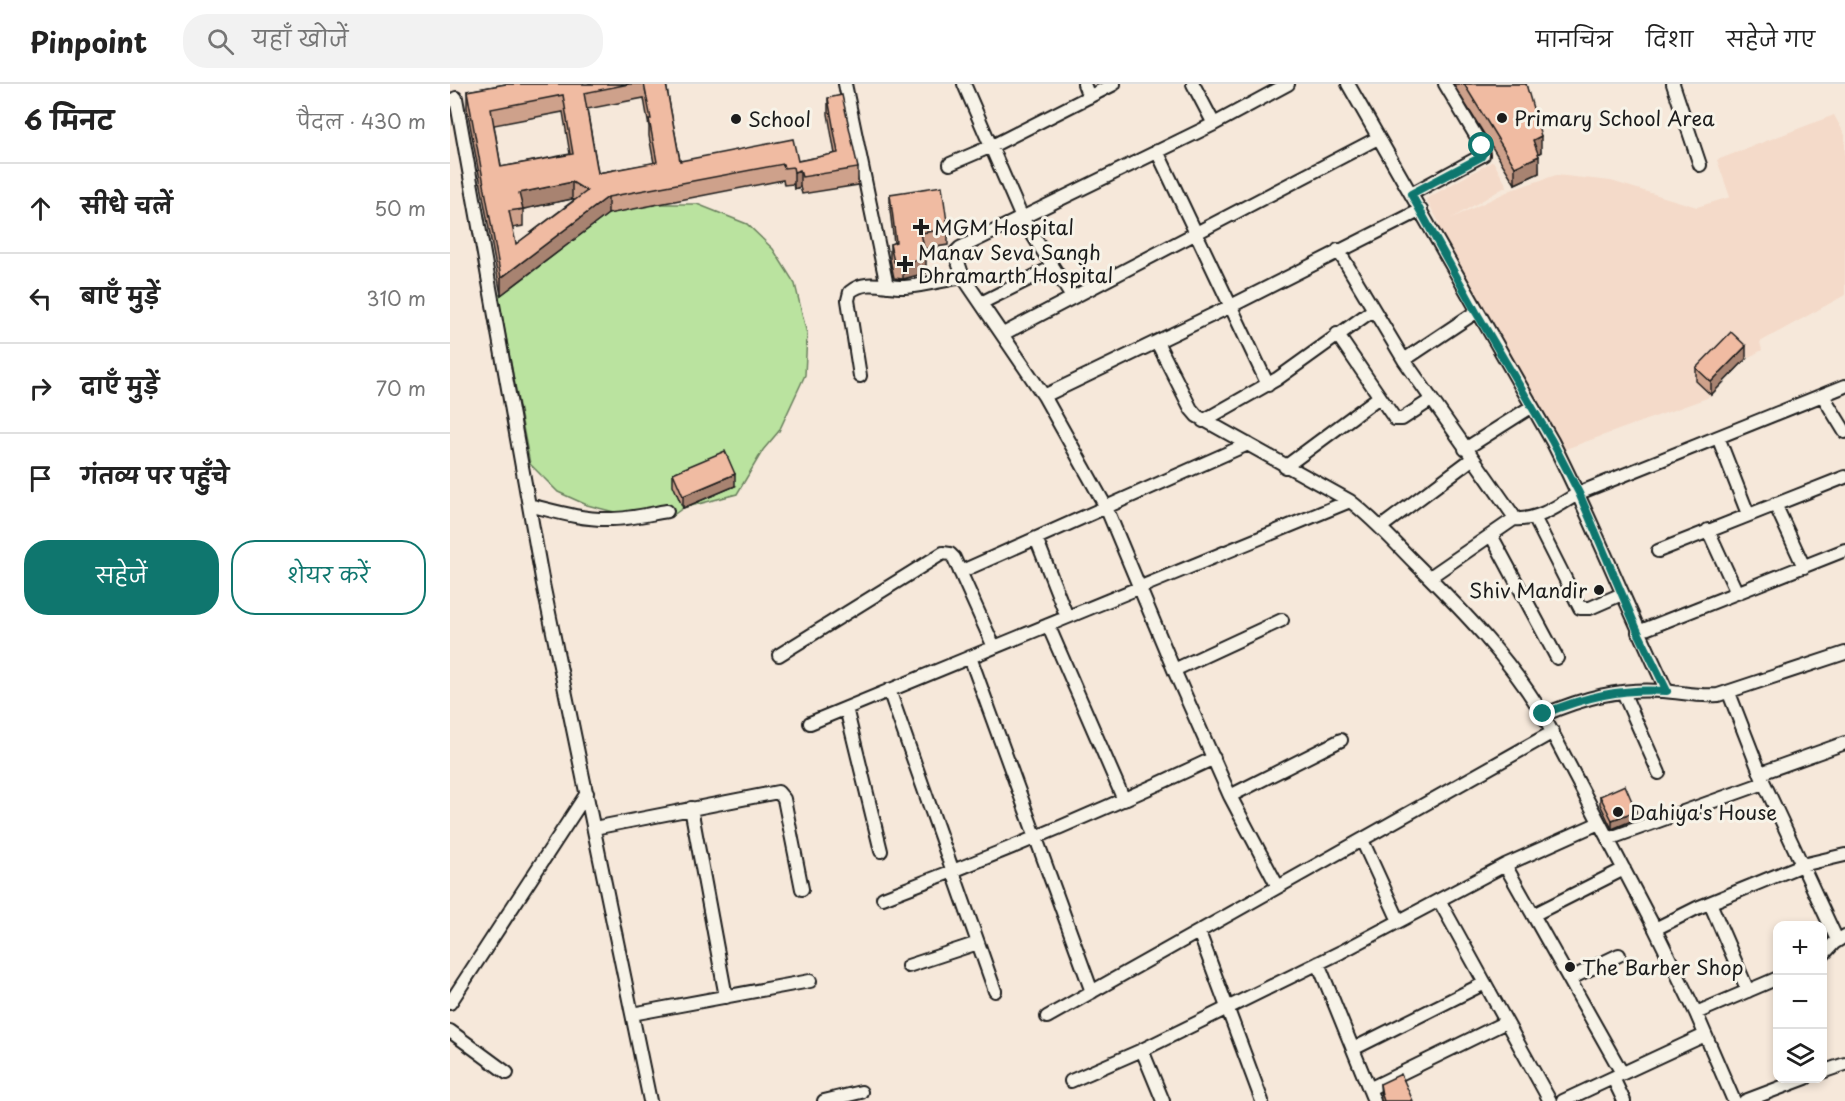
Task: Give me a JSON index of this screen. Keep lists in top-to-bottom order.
{
  "places": {
    "other": [
      "Primary School Area",
      "School",
      "Shiv Mandir",
      "Dahiya's House",
      "The Barber Shop"
    ],
    "health": ["MGM Hospital", "Manav Seva Sangh Dhramarth Hospital"]
  },
  "page": {
    "header": "Pinpoint",
    "search": "यहाँ खोजें",
    "nav": ["मानचित्र", "दिशा", "सहेजे गए"],
    "heading": ["6 मिनट", "पैदल · 430 m"],
    "list": [
      ["सीधे चलें", "50 m"],
      ["बाएँ मुड़ें", "310 m"],
      ["दाएँ मुड़ें", "70 m"],
      "गंतव्य पर पहुँचे"
    ],
    "buttons": ["सहेजें", "शेयर करें"],
    "map_buttons": ["+", "−"]
  }
}
